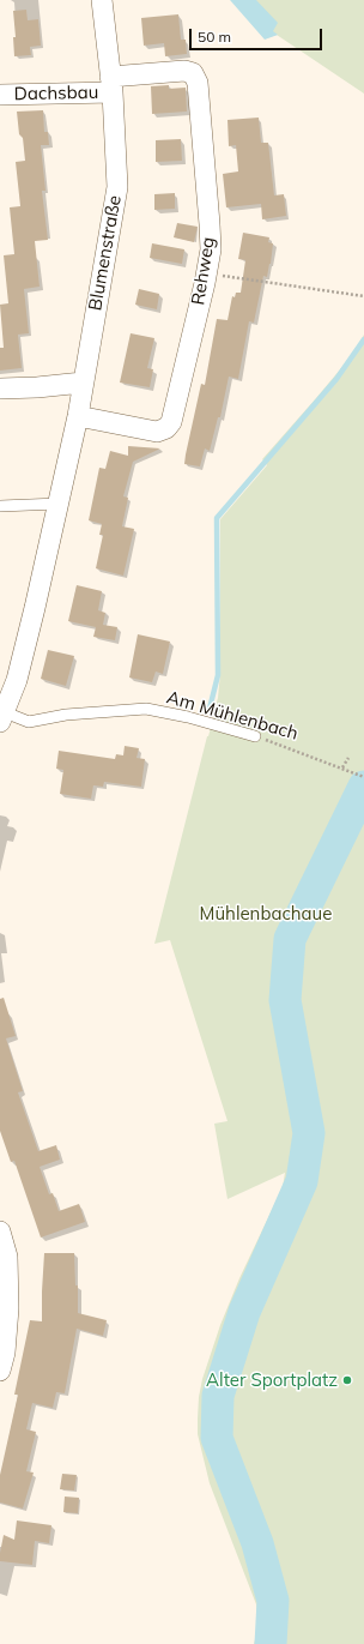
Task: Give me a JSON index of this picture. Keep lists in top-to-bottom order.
{
  "streets": {
    "street": ["Dachsbau", "Blumenstraße", "Rehweg"],
    "lane": ["Am Mühlenbach"]
  },
  "crossings": [
    ["Dachsbau", "Blumenstraße"],
    ["Dachsbau", "Rehweg"],
    ["Blumenstraße", "Rehweg"],
    ["Blumenstraße", "Am Mühlenbach"]
  ],
  "parks": ["Mühlenbachaue"],
  "places": ["Alter Sportplatz"],
  "scale_bar": "50 m"
}
